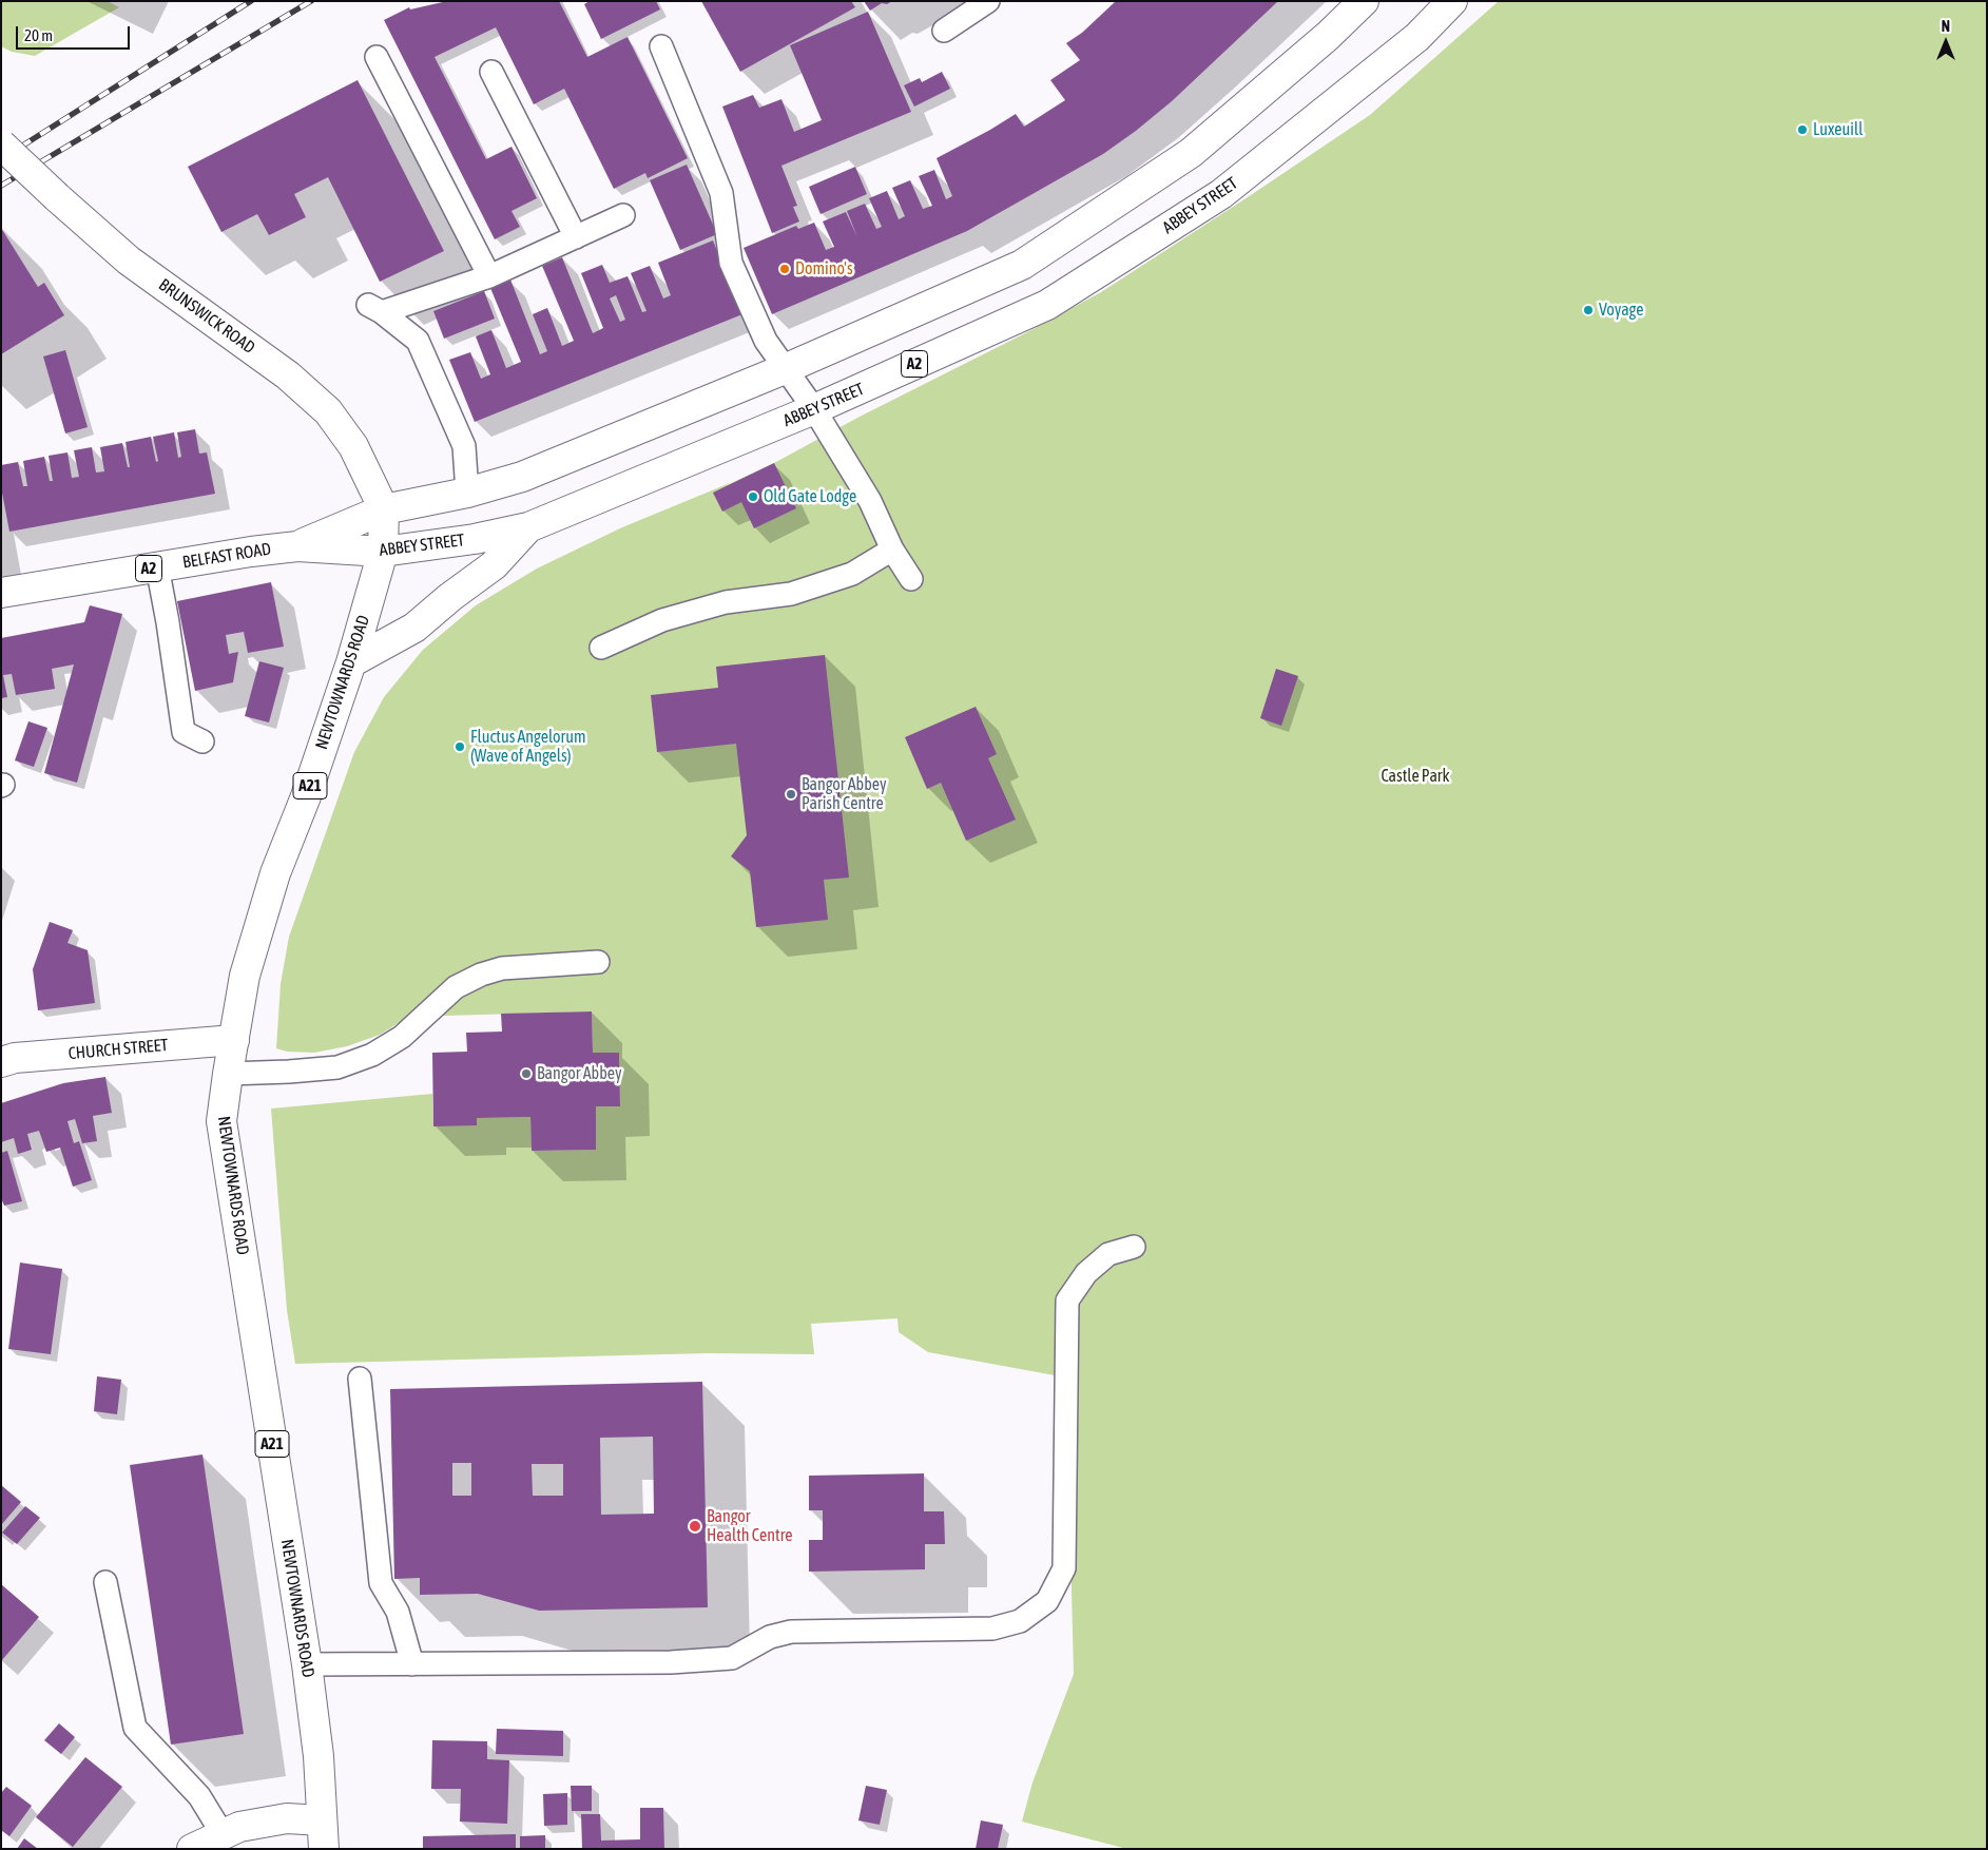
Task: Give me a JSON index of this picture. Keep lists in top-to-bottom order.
{
  "streets": {
    "main road": [
      "ABBEY STREET",
      "BRUNSWICK ROAD",
      "A2",
      "BELFAST ROAD",
      "NEWTOWNARDS ROAD",
      "A21",
      "CHURCH STREET"
    ]
  },
  "crossings": [
    ["ABBEY STREET", "A2"],
    ["ABBEY STREET", "BELFAST ROAD"],
    ["ABBEY STREET", "NEWTOWNARDS ROAD"],
    ["BRUNSWICK ROAD", "A2"],
    ["BRUNSWICK ROAD", "NEWTOWNARDS ROAD"],
    ["A2", "BELFAST ROAD"],
    ["A2", "NEWTOWNARDS ROAD"],
    ["NEWTOWNARDS ROAD", "CHURCH STREET"]
  ],
  "parks": ["Castle Park"],
  "places": [
    "Luxeuill",
    "Domino's",
    "Voyage",
    "Old Gate Lodge",
    "Fluctus Angelorum (Wave of Angels)",
    "Bangor Abbey Parish Centre",
    "Bangor Abbey",
    "Bangor Health Centre"
  ],
  "scale_bar": "20 m",
  "north": "top"
}
